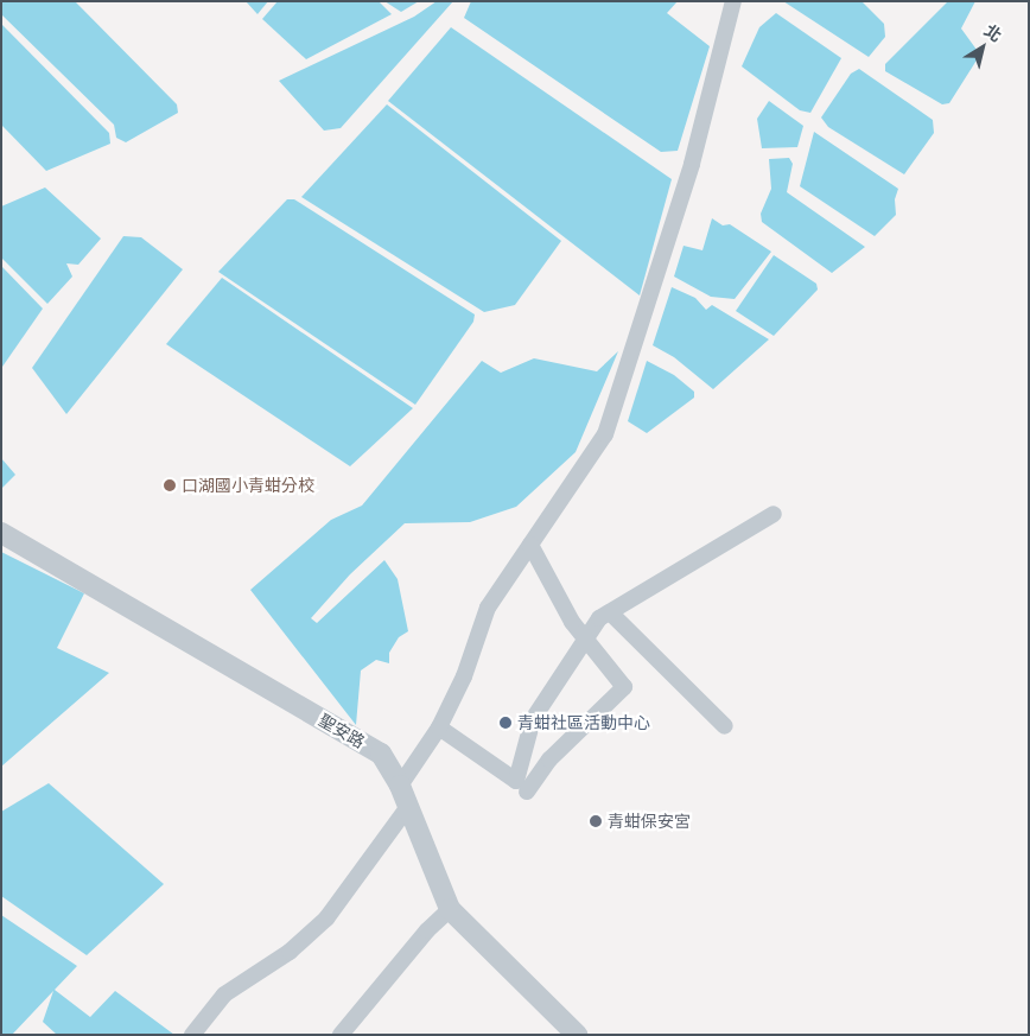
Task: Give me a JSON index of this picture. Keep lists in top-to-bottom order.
{
  "streets": {
    "street": ["聖安路"]
  },
  "places": ["口湖國小青蚶分校", "青蚶社區活動中心", "青蚶保安宮"],
  "north": "top right"
}
